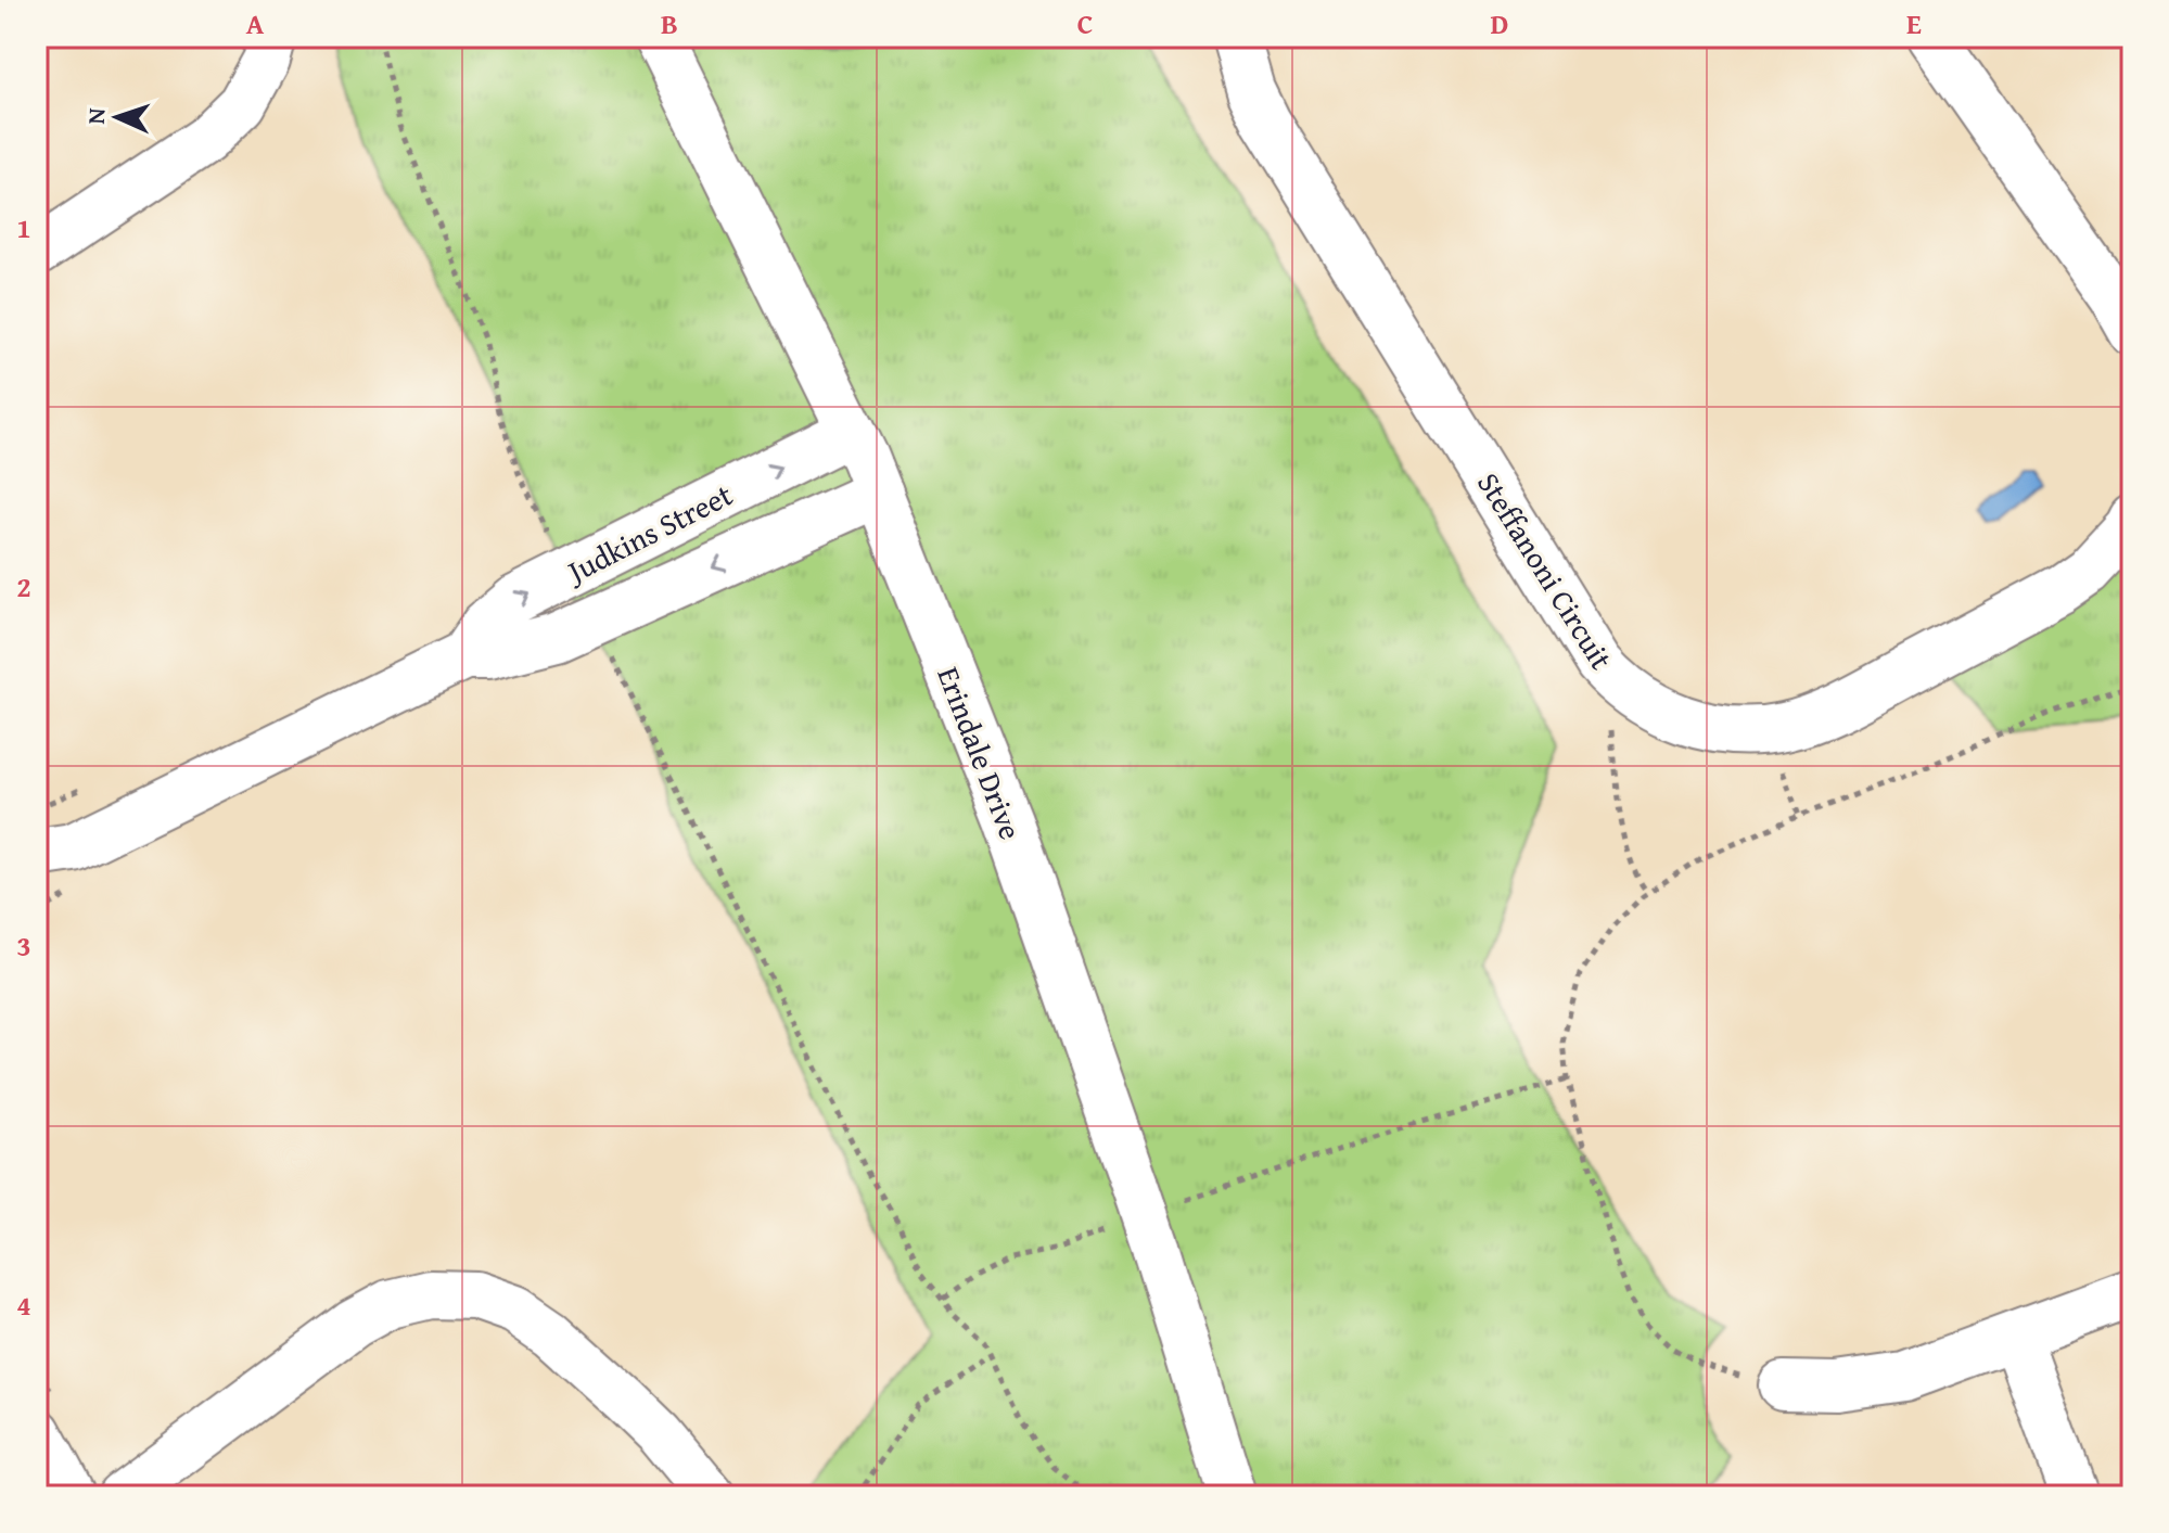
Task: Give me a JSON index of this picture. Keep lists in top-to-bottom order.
{
  "streets": {
    "street": ["Judkins Street", "Steffanoni Circuit", "Erindale Drive"]
  },
  "crossings": [
    ["Judkins Street", "Erindale Drive"]
  ],
  "north": "left",
  "grid": {
    "columns": [
      "A",
      "B",
      "C",
      "D",
      "E"
    ],
    "rows": [
      "1",
      "2",
      "3",
      "4"
    ]
  }
}
